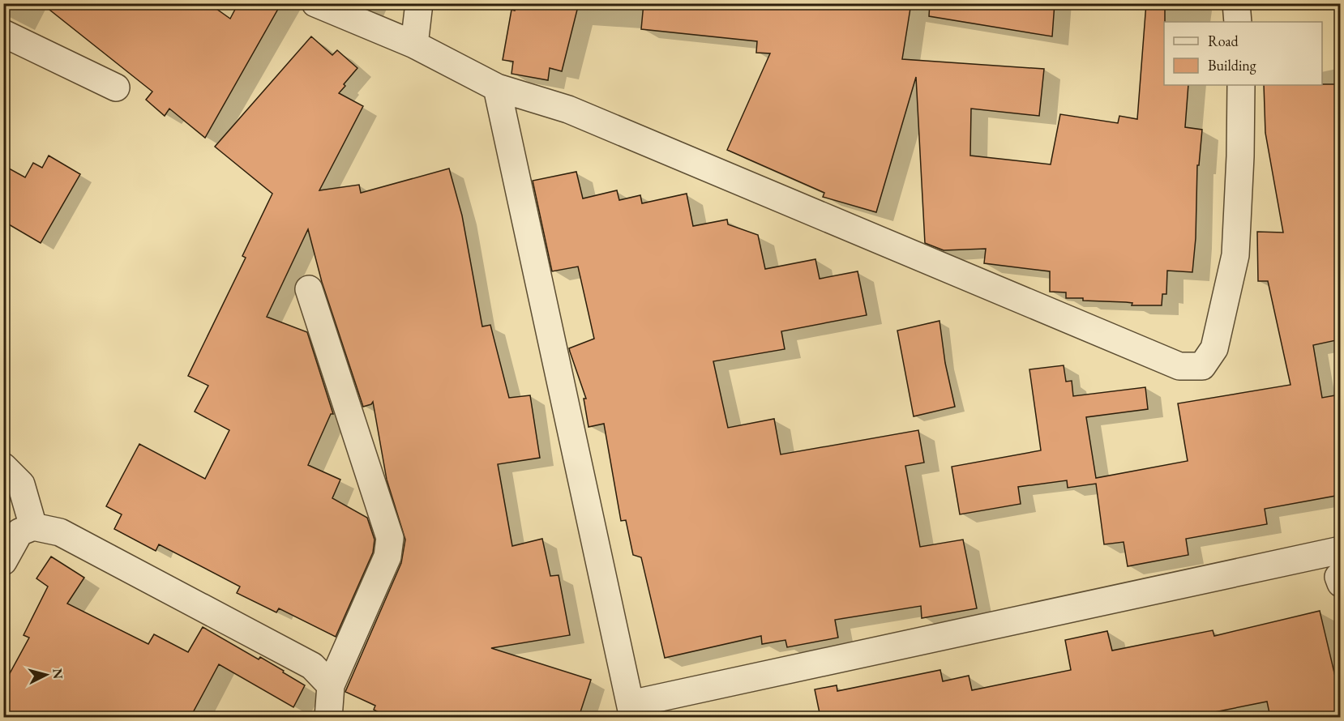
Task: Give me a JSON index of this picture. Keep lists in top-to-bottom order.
{
  "legend": ["Road", "Building"],
  "north": "right"
}
